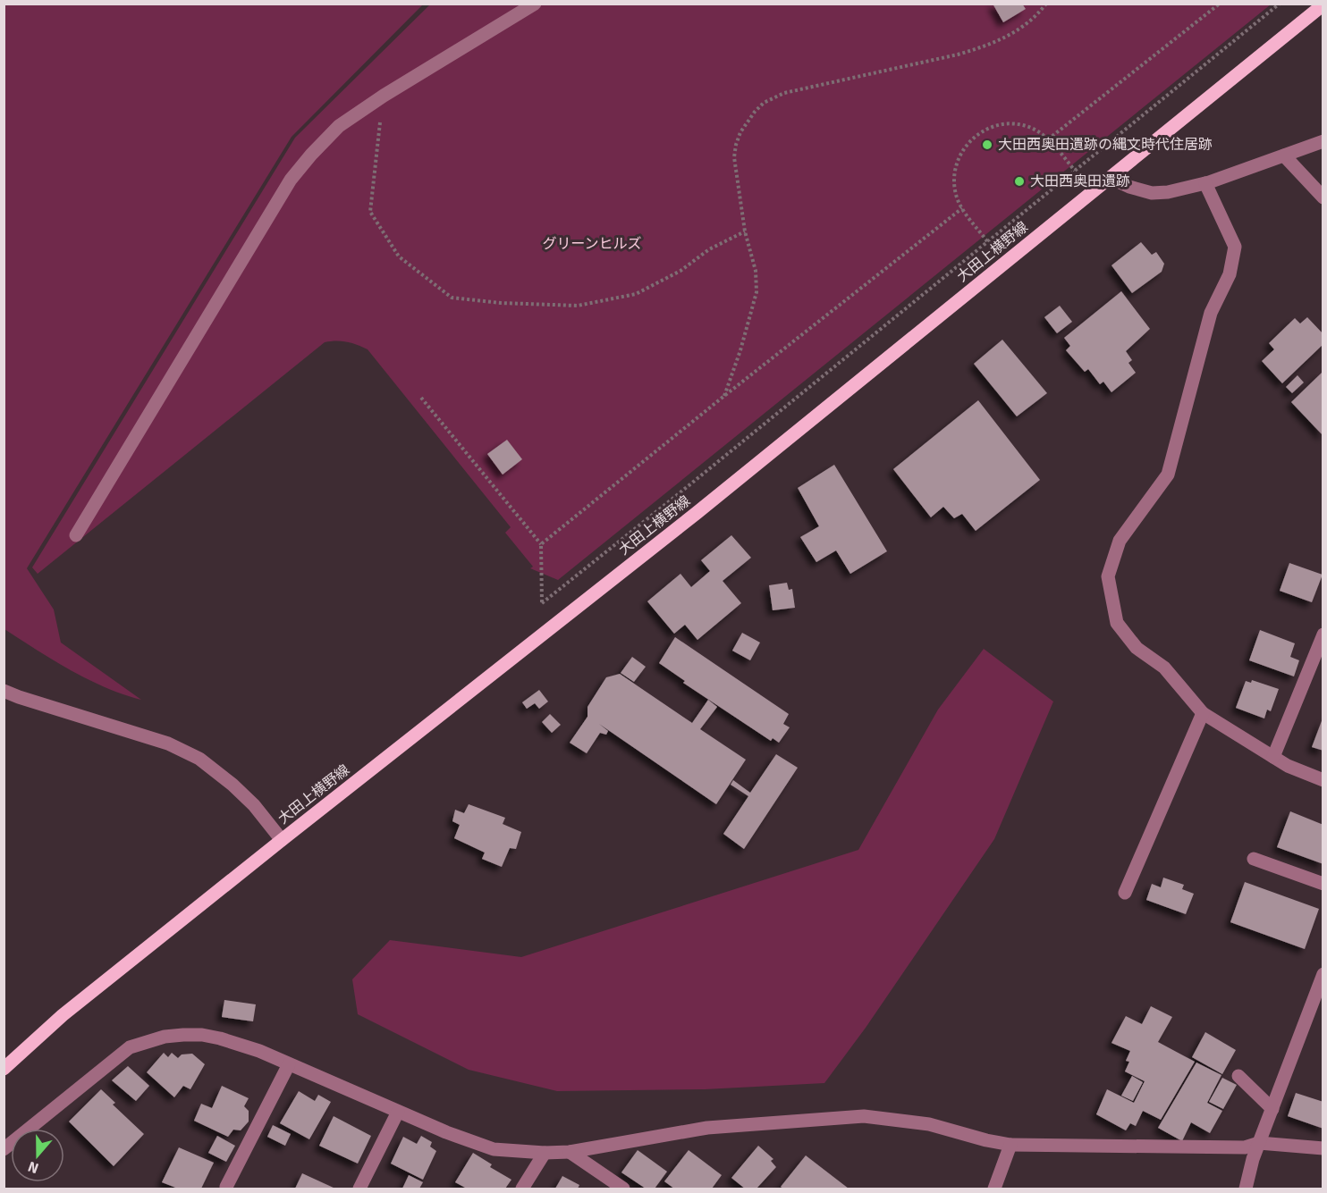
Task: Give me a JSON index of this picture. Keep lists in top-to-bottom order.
{
  "streets": {
    "main road": ["大田上横野線"]
  },
  "parks": ["グリーンヒルズ"],
  "places": ["大田西奥田遺跡の縄文時代住居跡", "大田西奥田遺跡"],
  "north": "bottom"
}
